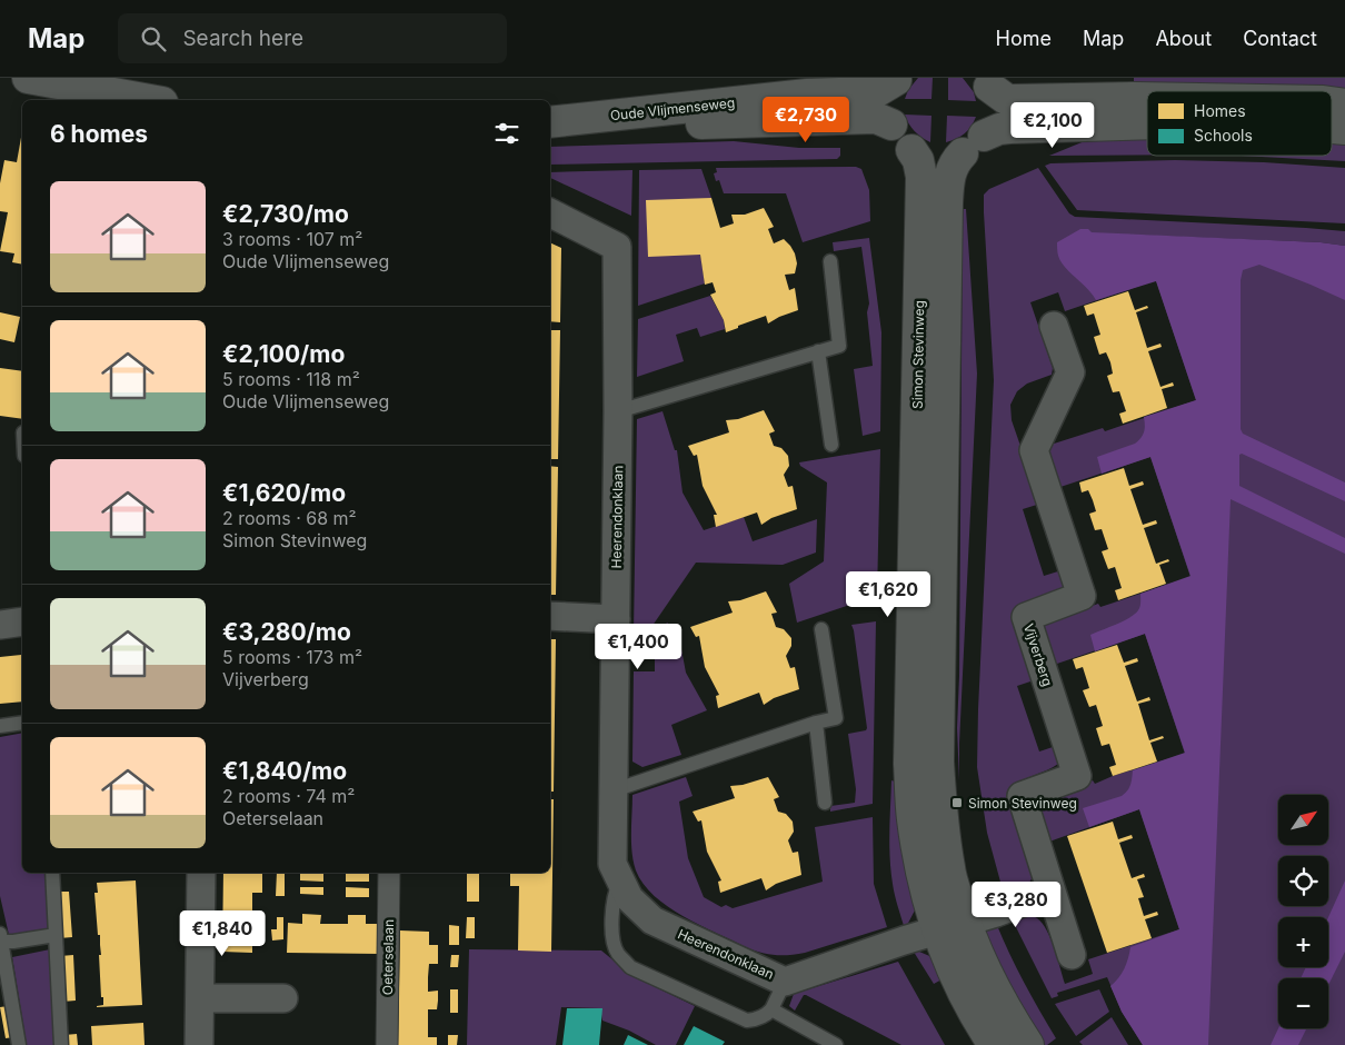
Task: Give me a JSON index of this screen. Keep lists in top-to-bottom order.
{
  "streets": {
    "street": [
      "Oude Vlijmenseweg",
      "Simon Stevinweg",
      "Heerendonklaan",
      "Vijverberg",
      "Oeterselaan"
    ]
  },
  "crossings": [
    ["Simon Stevinweg", "Heerendonklaan"]
  ],
  "places": {
    "transit": ["Simon Stevinweg"]
  },
  "legend": ["Homes", "Schools"],
  "north": "top right",
  "page": {
    "header": "Map",
    "search": "Search here",
    "nav": [
      "Home",
      "Map",
      "About",
      "Contact"
    ],
    "price": [
      "€2,730",
      "€2,100",
      "€1,620",
      "€1,400",
      "€3,280",
      "€1,840"
    ],
    "heading": "6 homes",
    "list": [
      {
        "name": "€2,730/mo",
        "note": "3 rooms · 107 m² · Oude Vlijmenseweg"
      },
      {
        "name": "€2,100/mo",
        "note": "5 rooms · 118 m² · Oude Vlijmenseweg"
      },
      {
        "name": "€1,620/mo",
        "note": "2 rooms · 68 m² · Simon Stevinweg"
      },
      {
        "name": "€3,280/mo",
        "note": "5 rooms · 173 m² · Vijverberg"
      },
      {
        "name": "€1,840/mo",
        "note": "2 rooms · 74 m² · Oeterselaan"
      }
    ],
    "map_buttons": ["+", "−"]
  }
}
